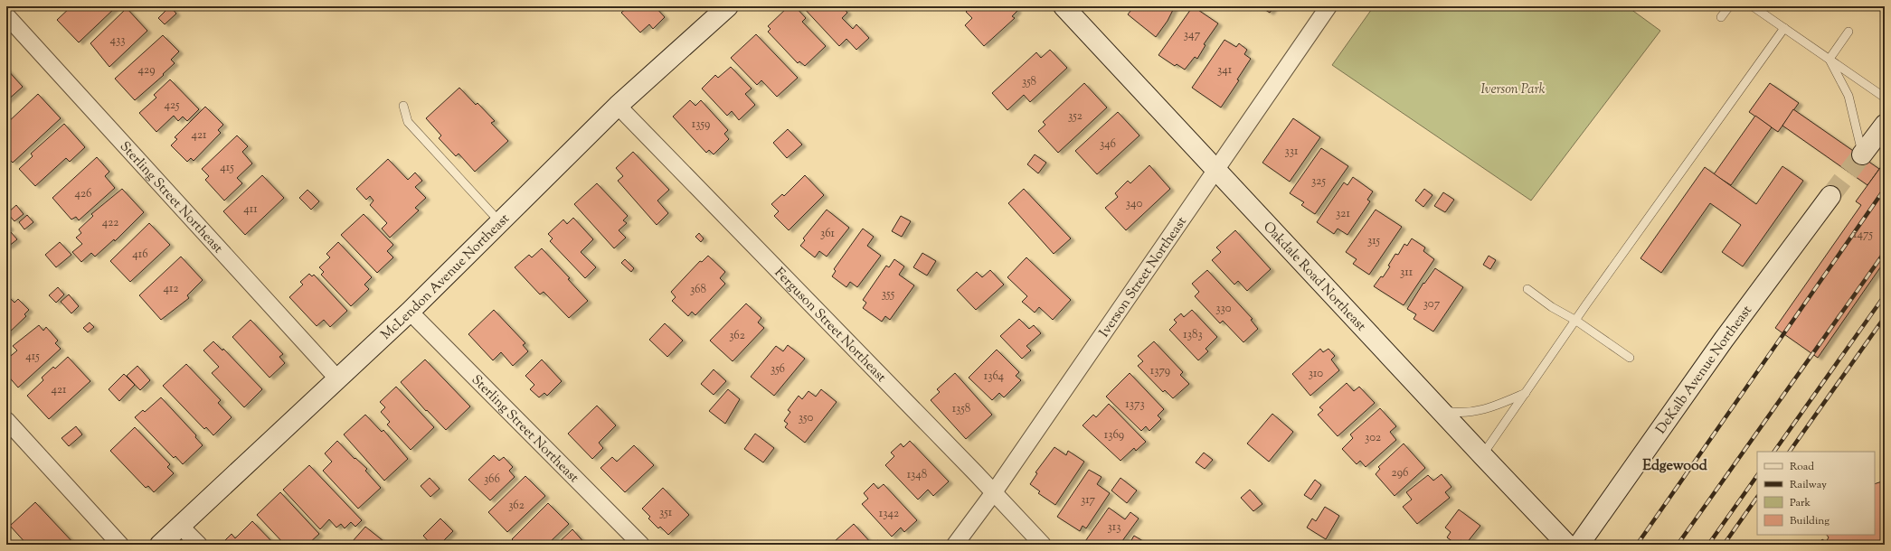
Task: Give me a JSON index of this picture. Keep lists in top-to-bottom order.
{
  "streets": {
    "street": [
      "Sterling Street Northeast",
      "Oakdale Road Northeast",
      "McLendon Avenue Northeast",
      "Iverson Street Northeast",
      "Ferguson Street Northeast",
      "DeKalb Avenue Northeast"
    ]
  },
  "crossings": [
    ["Sterling Street Northeast", "McLendon Avenue Northeast"],
    ["Oakdale Road Northeast", "Iverson Street Northeast"],
    ["McLendon Avenue Northeast", "Ferguson Street Northeast"],
    ["Iverson Street Northeast", "Ferguson Street Northeast"]
  ],
  "districts": ["Edgewood"],
  "parks": ["Iverson Park"],
  "house_numbers": [
    "347",
    "433",
    "429",
    "341",
    "358",
    "425",
    "352",
    "1359",
    "421",
    "346",
    "331",
    "415",
    "325",
    "426",
    "340",
    "411",
    "321",
    "422",
    "361",
    "1475",
    "315",
    "416",
    "311",
    "412",
    "368",
    "355",
    "307",
    "330",
    "1383",
    "362",
    "415",
    "356",
    "1379",
    "310",
    "1364",
    "421",
    "1373",
    "1358",
    "350",
    "1369",
    "302",
    "296",
    "1348",
    "366",
    "317",
    "362",
    "351",
    "1342",
    "313"
  ],
  "legend": [
    "Road",
    "Railway",
    "Park",
    "Building"
  ]
}
